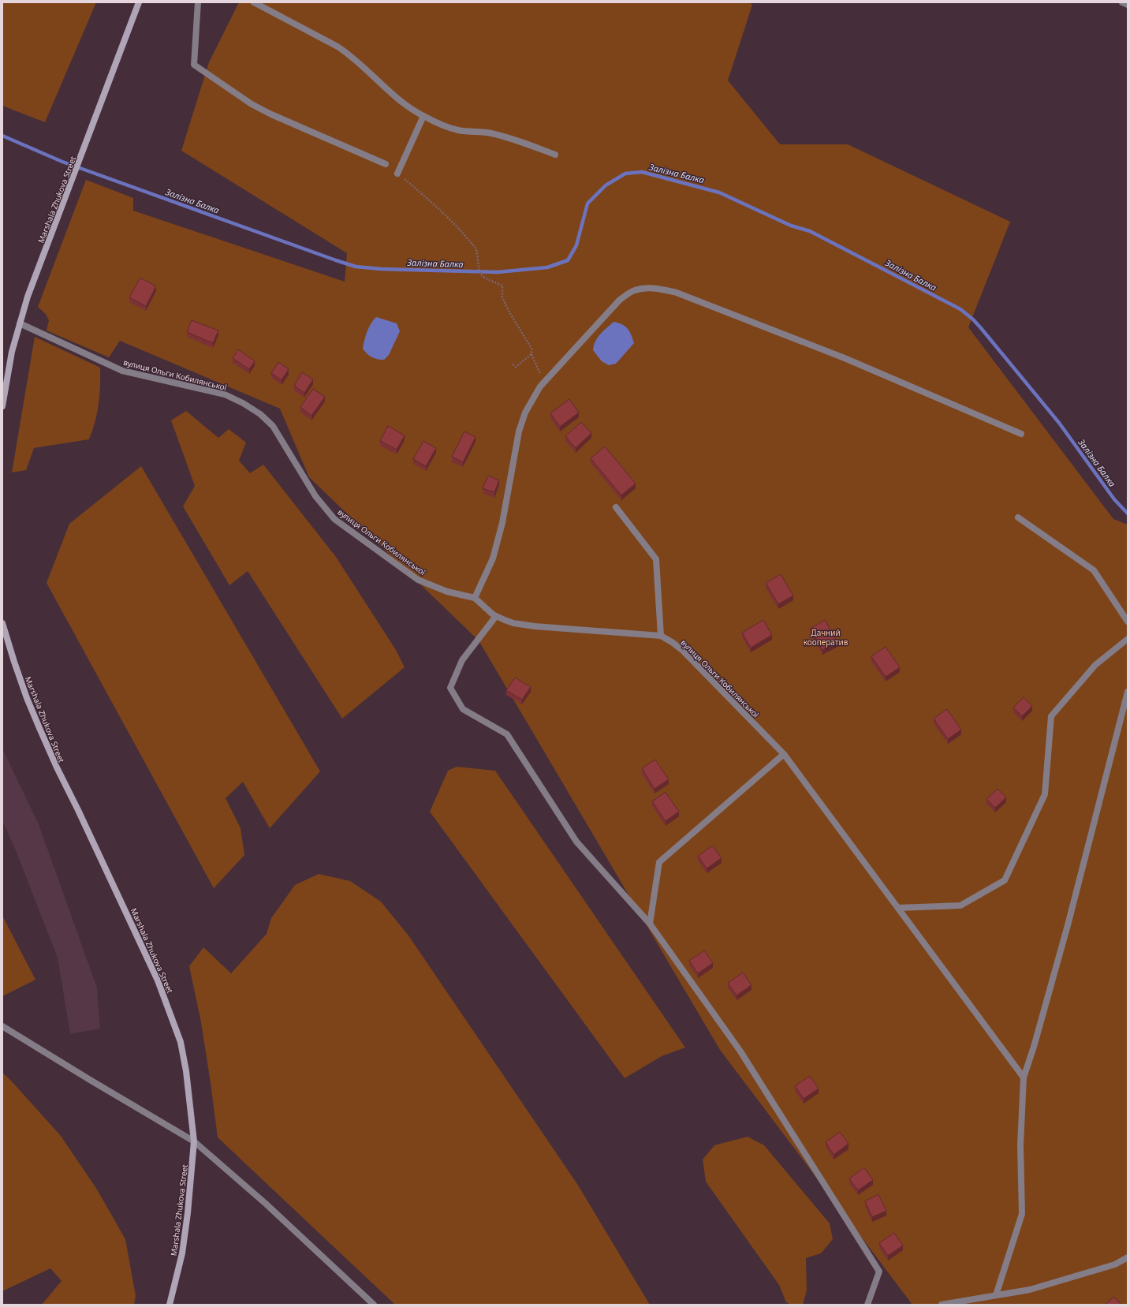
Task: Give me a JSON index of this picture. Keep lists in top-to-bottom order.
{
  "streets": {
    "main road": ["Marshala Zhukova Street"],
    "street": ["вулиця Ольги Кобилянської"]
  },
  "crossings": [
    ["Marshala Zhukova Street", "вулиця Ольги Кобилянської"]
  ],
  "water": ["Залізна Балка"],
  "parks": ["Дачний кооператив"]
}
